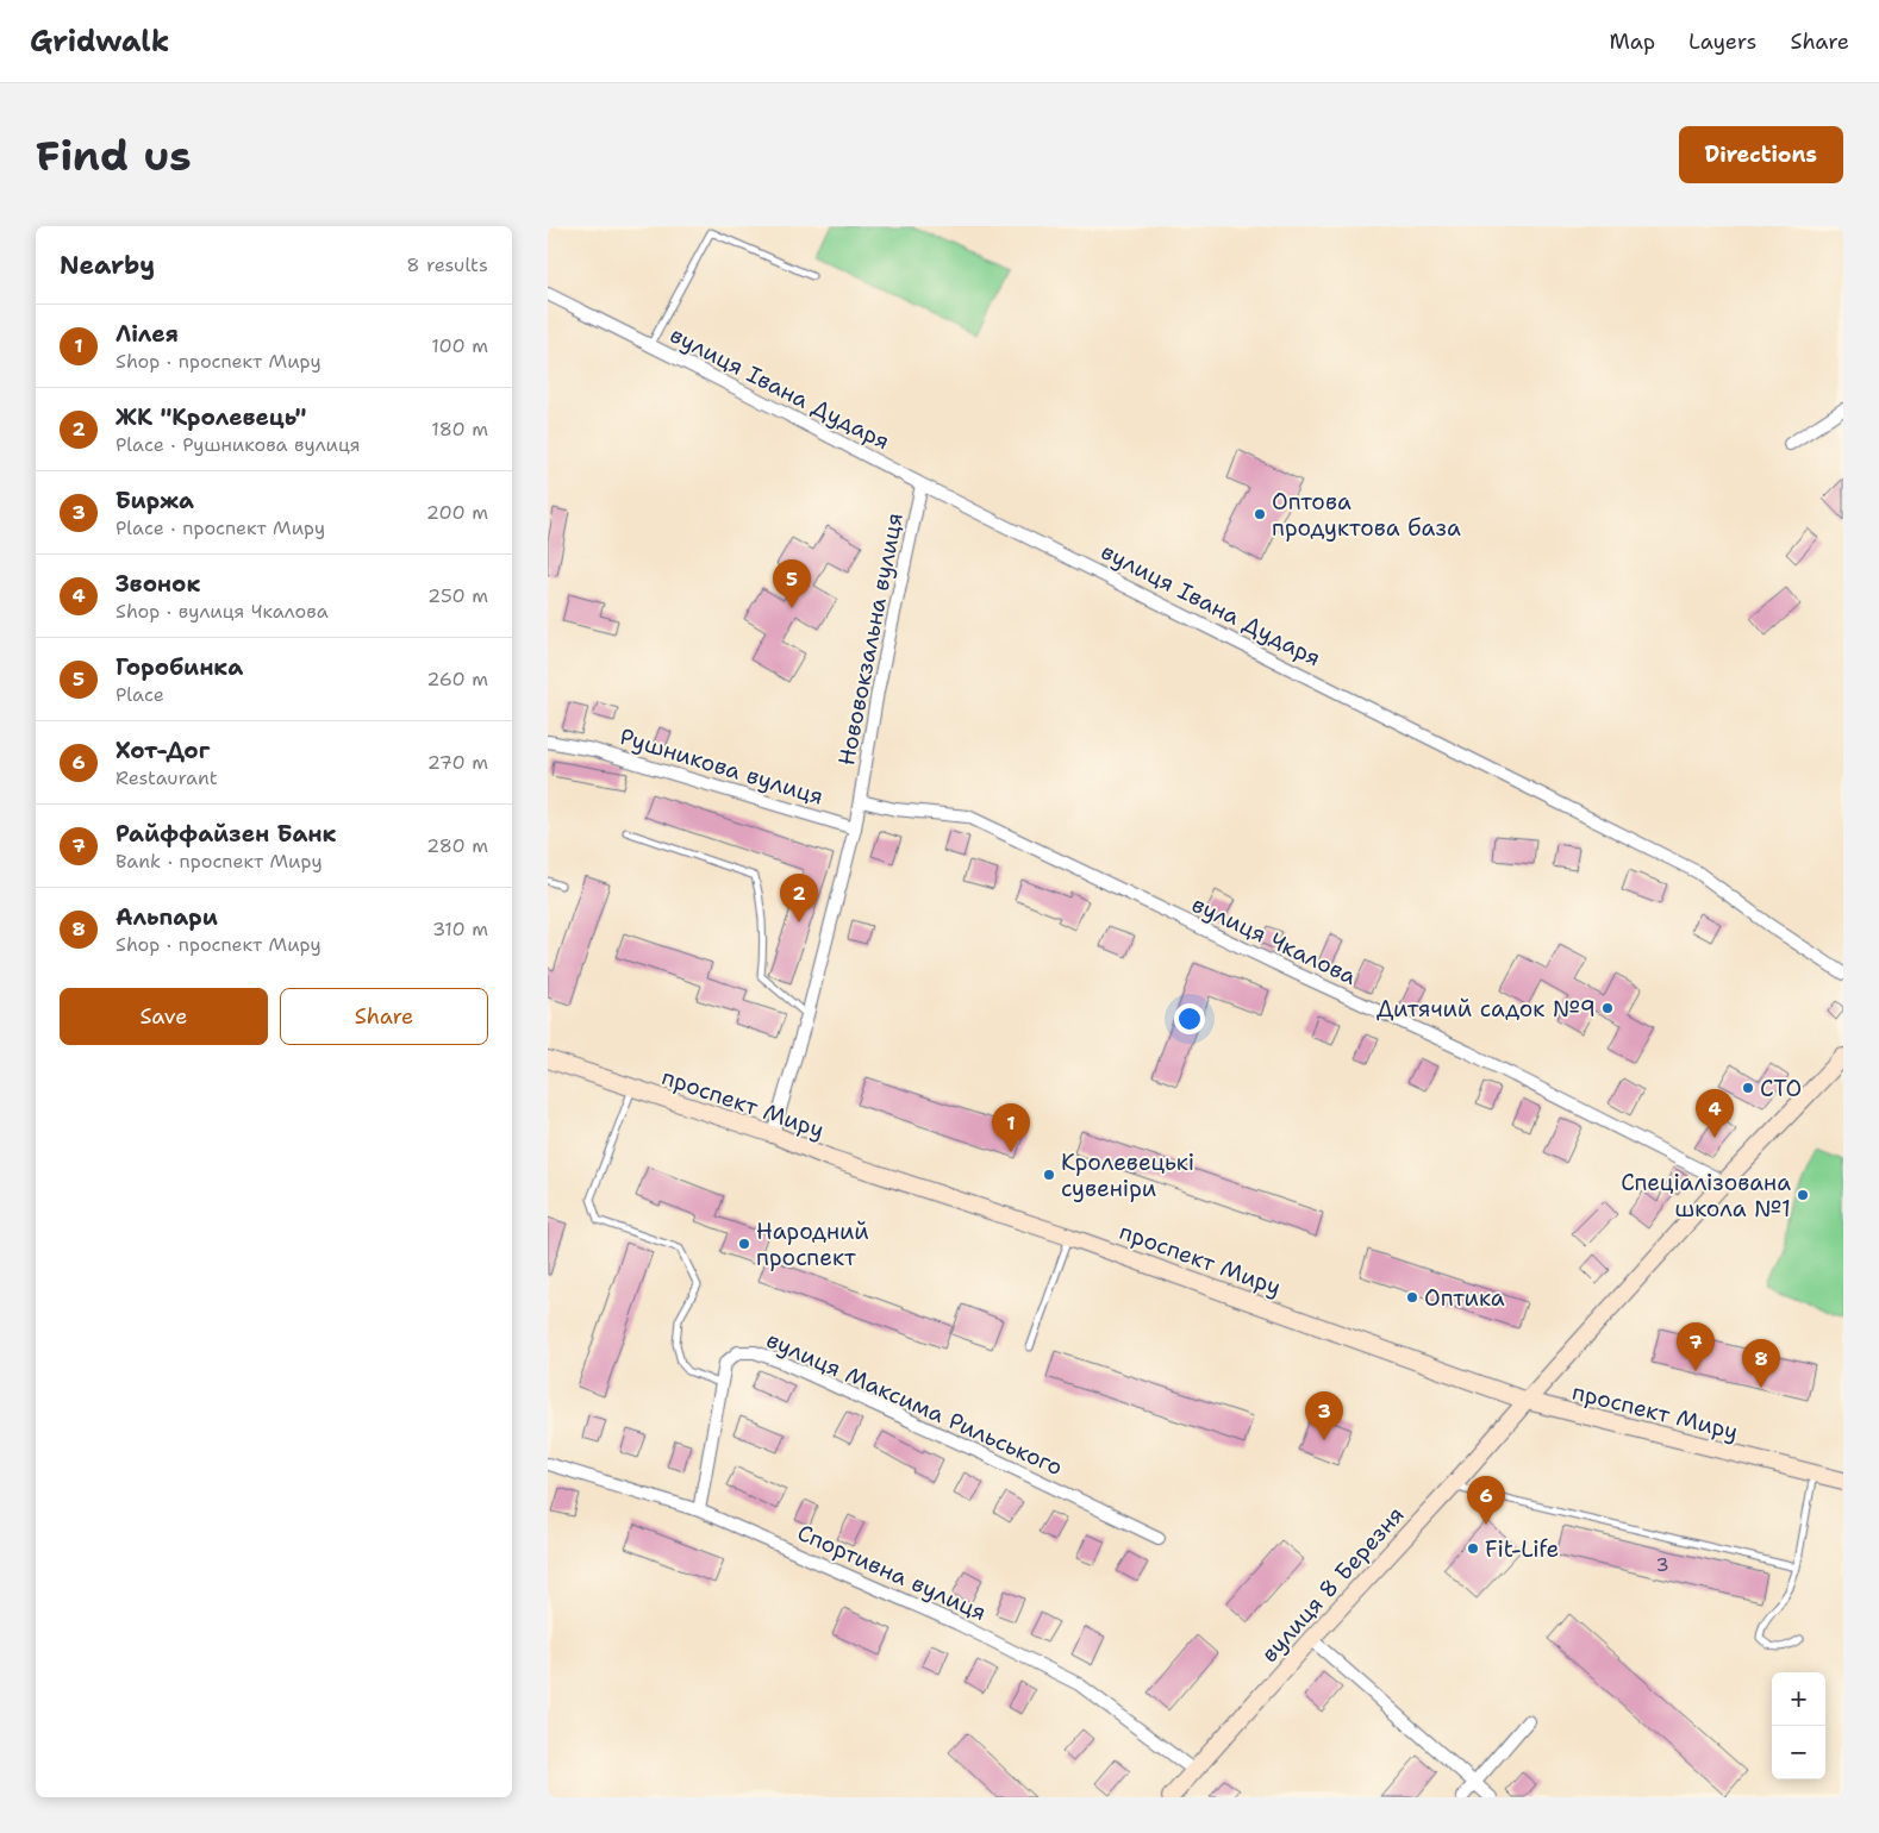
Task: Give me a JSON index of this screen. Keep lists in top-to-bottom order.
{
  "streets": {
    "street": [
      "вулиця Івана Дударя",
      "Нововокзальна вулиця",
      "Рушникова вулиця",
      "вулиця Чкалова",
      "проспект Миру",
      "вулиця Максима Рильського",
      "Спортивна вулиця",
      "вулиця 8 Березня"
    ]
  },
  "crossings": [
    ["вулиця Івана Дударя", "Нововокзальна вулиця"],
    ["Нововокзальна вулиця", "вулиця Чкалова"],
    ["вулиця Чкалова", "вулиця 8 Березня"],
    ["проспект Миру", "вулиця 8 Березня"],
    ["вулиця Максима Рильського", "Спортивна вулиця"],
    ["Спортивна вулиця", "вулиця 8 Березня"]
  ],
  "places": [
    "Оптова продуктова база",
    "Дитячий садок №9",
    "СТО",
    "Кролевецькі сувеніри",
    "Спеціалізована школа №1",
    "Народний проспект",
    "Оптика",
    "Fit-Life"
  ],
  "house_numbers": ["3"],
  "page": {
    "header": "Gridwalk",
    "nav": ["Map", "Layers", "Share"],
    "buttons": [
      "Directions",
      ["Save", "Share"]
    ],
    "title": "Find us",
    "heading": ["Nearby", "8 results"],
    "list": [
      {
        "mark": "1",
        "name": "Лілея",
        "note": "Shop · проспект Миру",
        "value": "100 m"
      },
      {
        "mark": "2",
        "name": "ЖК \"Кролевець\"",
        "note": "Place · Рушникова вулиця",
        "value": "180 m"
      },
      {
        "mark": "3",
        "name": "Биржа",
        "note": "Place · проспект Миру",
        "value": "200 m"
      },
      {
        "mark": "4",
        "name": "Звонок",
        "note": "Shop · вулиця Чкалова",
        "value": "250 m"
      },
      {
        "mark": "5",
        "name": "Горобинка",
        "note": "Place",
        "value": "260 m"
      },
      {
        "mark": "6",
        "name": "Хот-Дог",
        "note": "Restaurant",
        "value": "270 m"
      },
      {
        "mark": "7",
        "name": "Райффайзен Банк",
        "note": "Bank · проспект Миру",
        "value": "280 m"
      },
      {
        "mark": "8",
        "name": "Альпари",
        "note": "Shop · проспект Миру",
        "value": "310 m"
      }
    ],
    "pins": [
      "5",
      "2",
      "4",
      "1",
      "7",
      "8",
      "3",
      "6"
    ],
    "map_buttons": ["+", "−"]
  }
}
